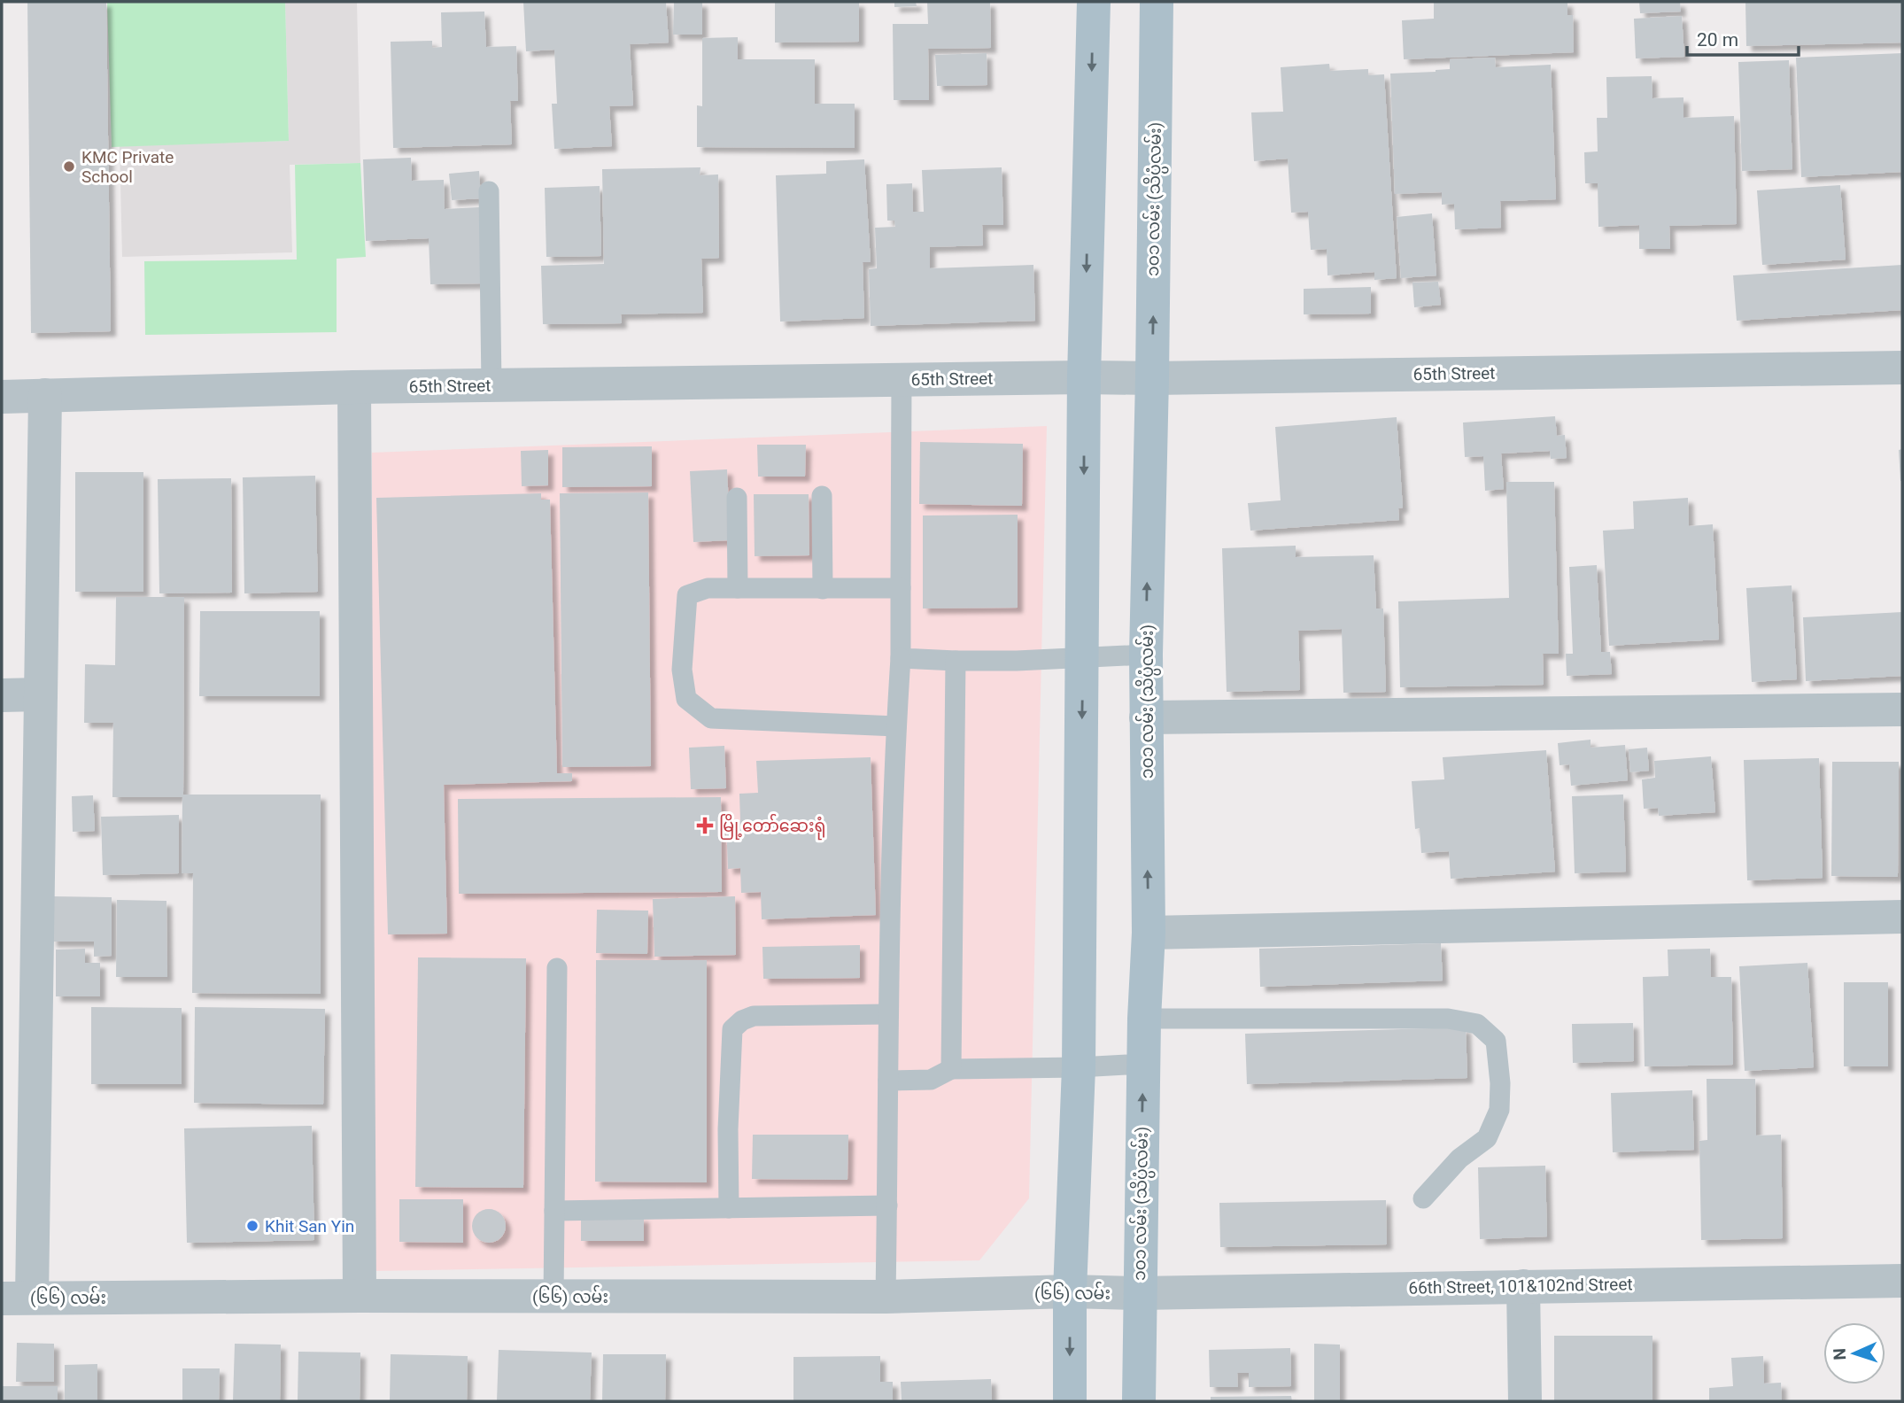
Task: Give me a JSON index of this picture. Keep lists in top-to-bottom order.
{
  "streets": {
    "main road": ["၁၀၁ လမ်း (သိပ္ပံလမ်း)"],
    "street": ["65th Street", "66th Street, 101&102nd Street", "(၆၆) လမ်း"]
  },
  "crossings": [
    ["၁၀၁ လမ်း (သိပ္ပံလမ်း)", "65th Street"],
    ["၁၀၁ လမ်း (သိပ္ပံလမ်း)", "66th Street, 101&102nd Street"],
    ["၁၀၁ လမ်း (သိပ္ပံလမ်း)", "(၆၆) လမ်း"],
    ["66th Street, 101&102nd Street", "(၆၆) လမ်း"]
  ],
  "places": {
    "other": ["KMC Private School", "Khit San Yin"],
    "health": ["မြို့တော်ဆေးရုံ"]
  },
  "scale_bar": "20 m",
  "north": "left"
}
